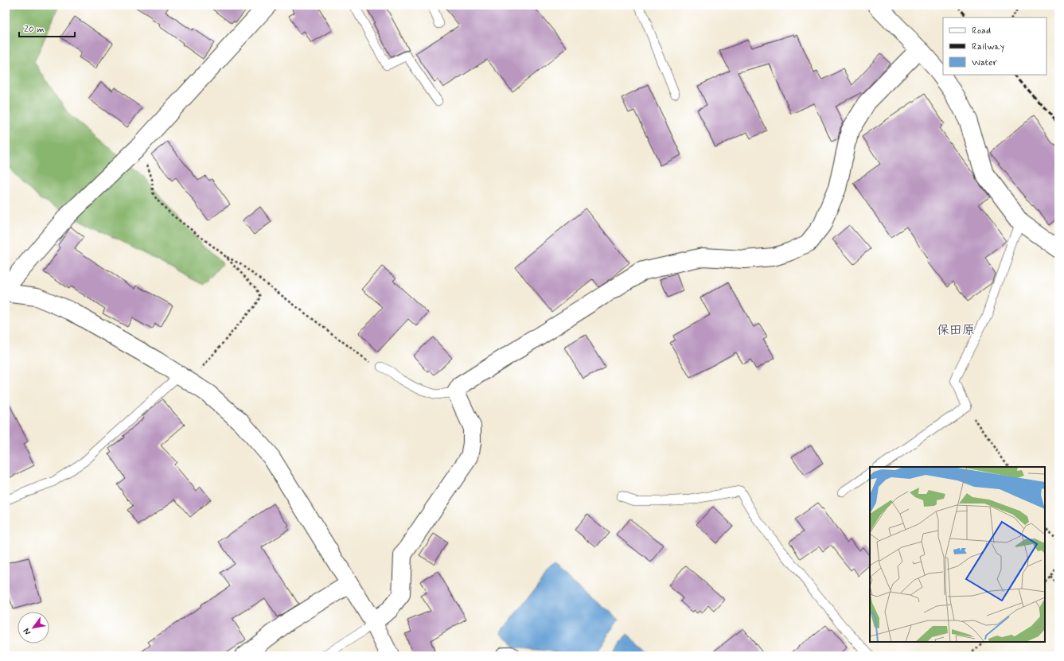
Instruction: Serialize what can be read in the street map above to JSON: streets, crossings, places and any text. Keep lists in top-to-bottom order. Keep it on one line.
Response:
{"districts":["保田原"],"legend":["Road","Railway","Water"],"scale_bar":"20 m","north":"bottom left"}
